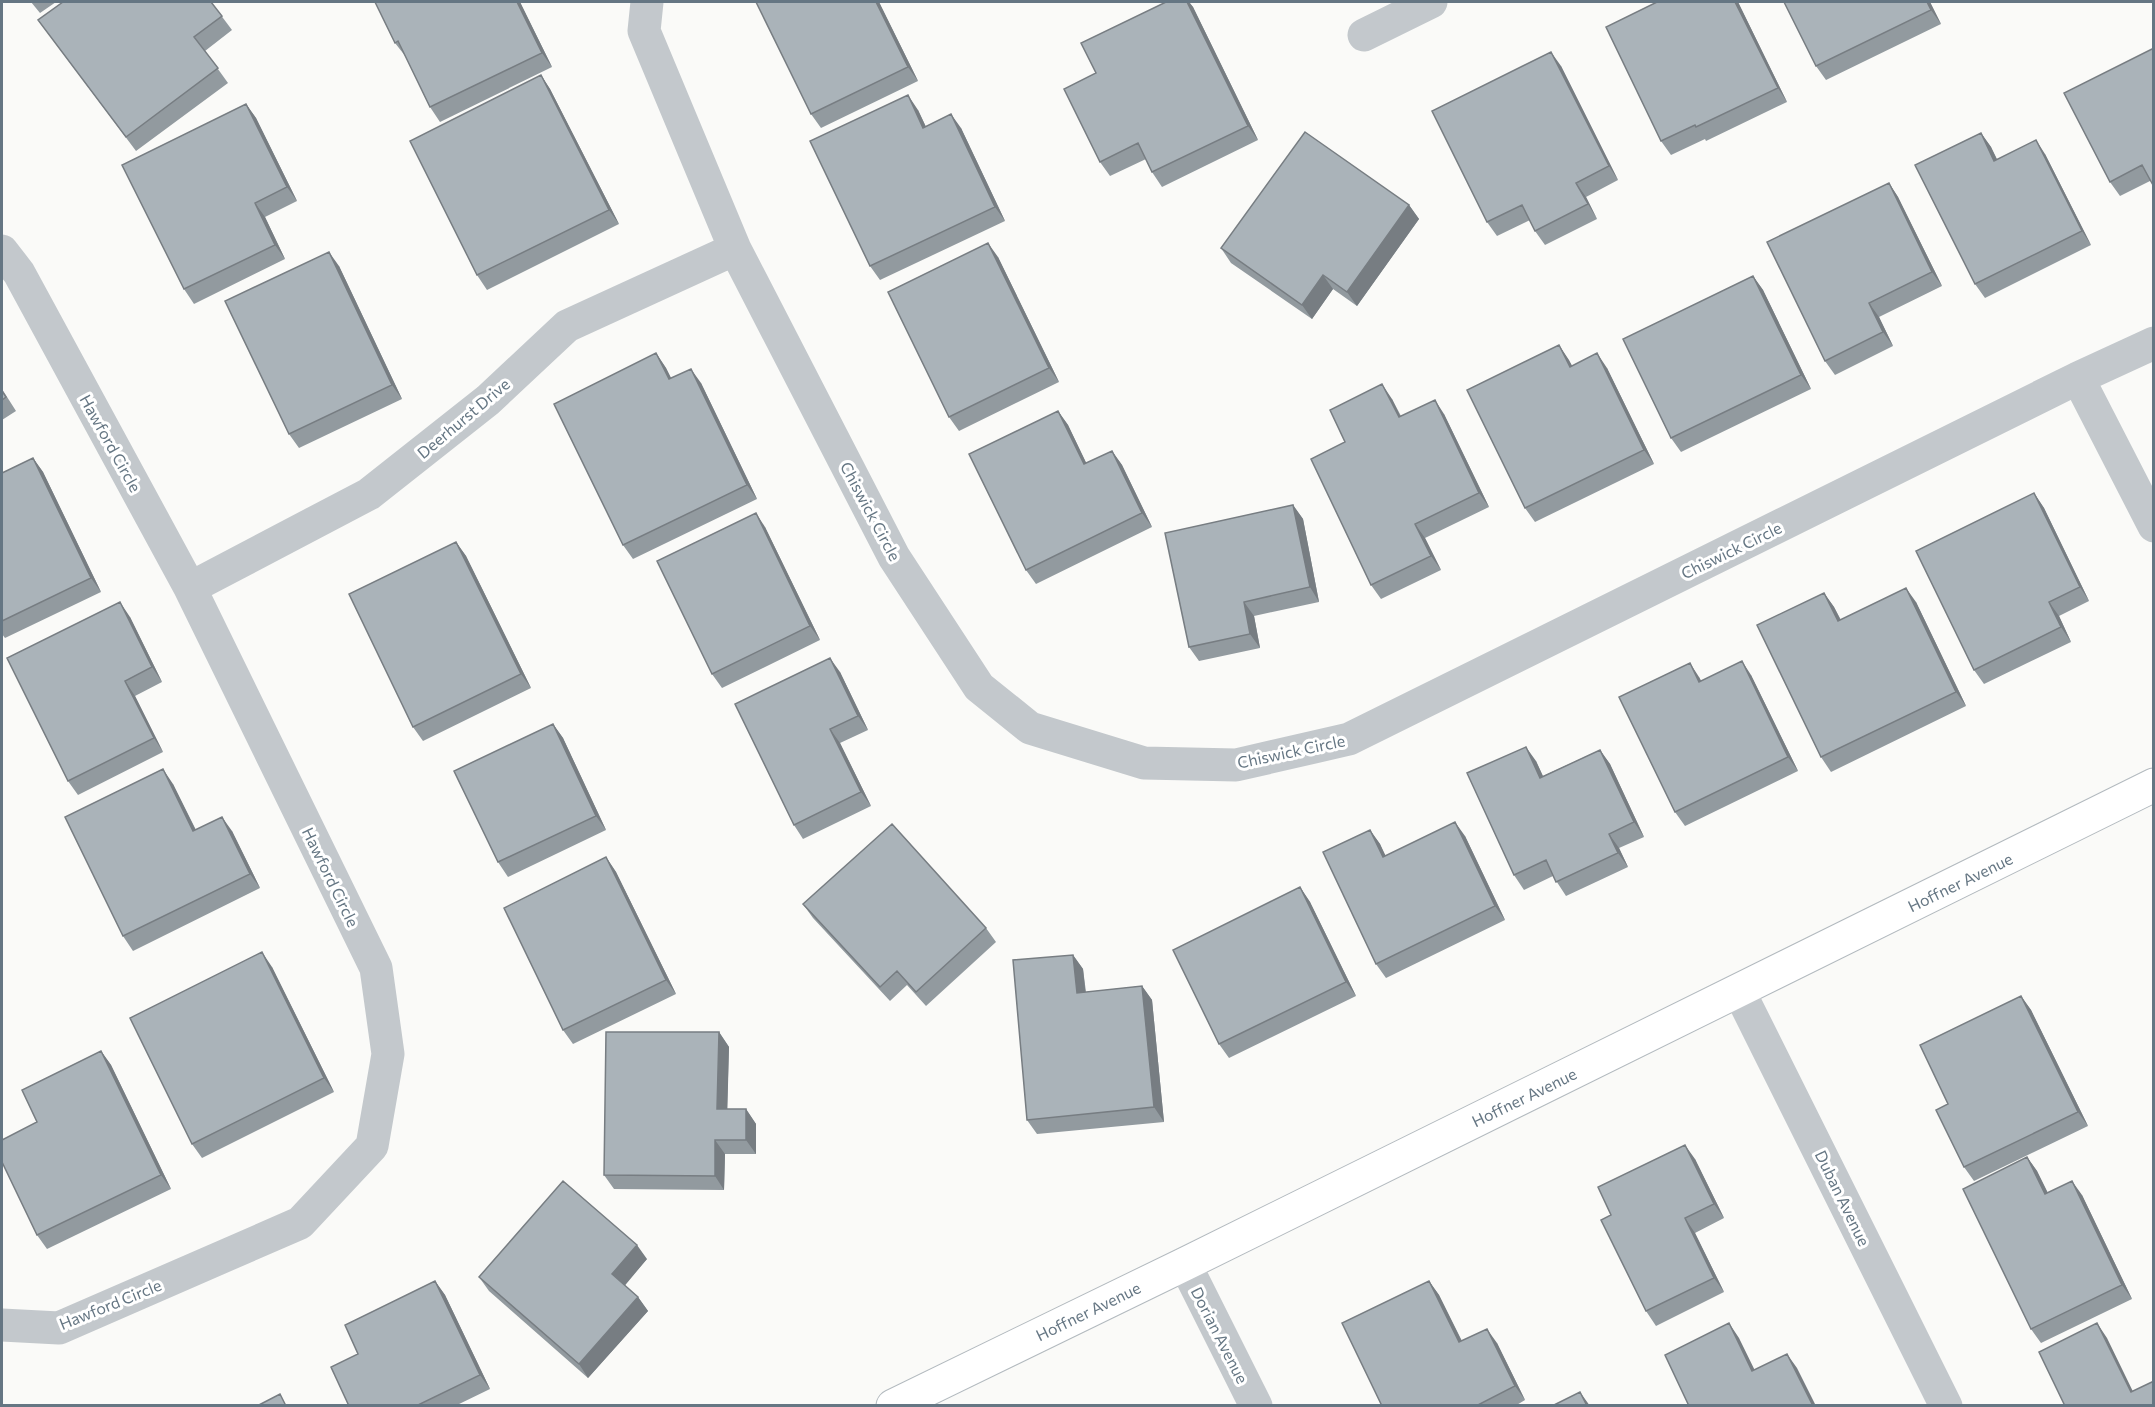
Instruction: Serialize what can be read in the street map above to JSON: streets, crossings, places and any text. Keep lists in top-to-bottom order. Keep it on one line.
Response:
{"streets":{"main road":["Hoffner Avenue"],"street":["Deerhurst Drive","Hawford Circle","Chiswick Circle","Duban Avenue","Dorian Avenue"]},"crossings":[["Deerhurst Drive","Hawford Circle"],["Deerhurst Drive","Chiswick Circle"],["Hoffner Avenue","Duban Avenue"],["Hoffner Avenue","Dorian Avenue"]]}
